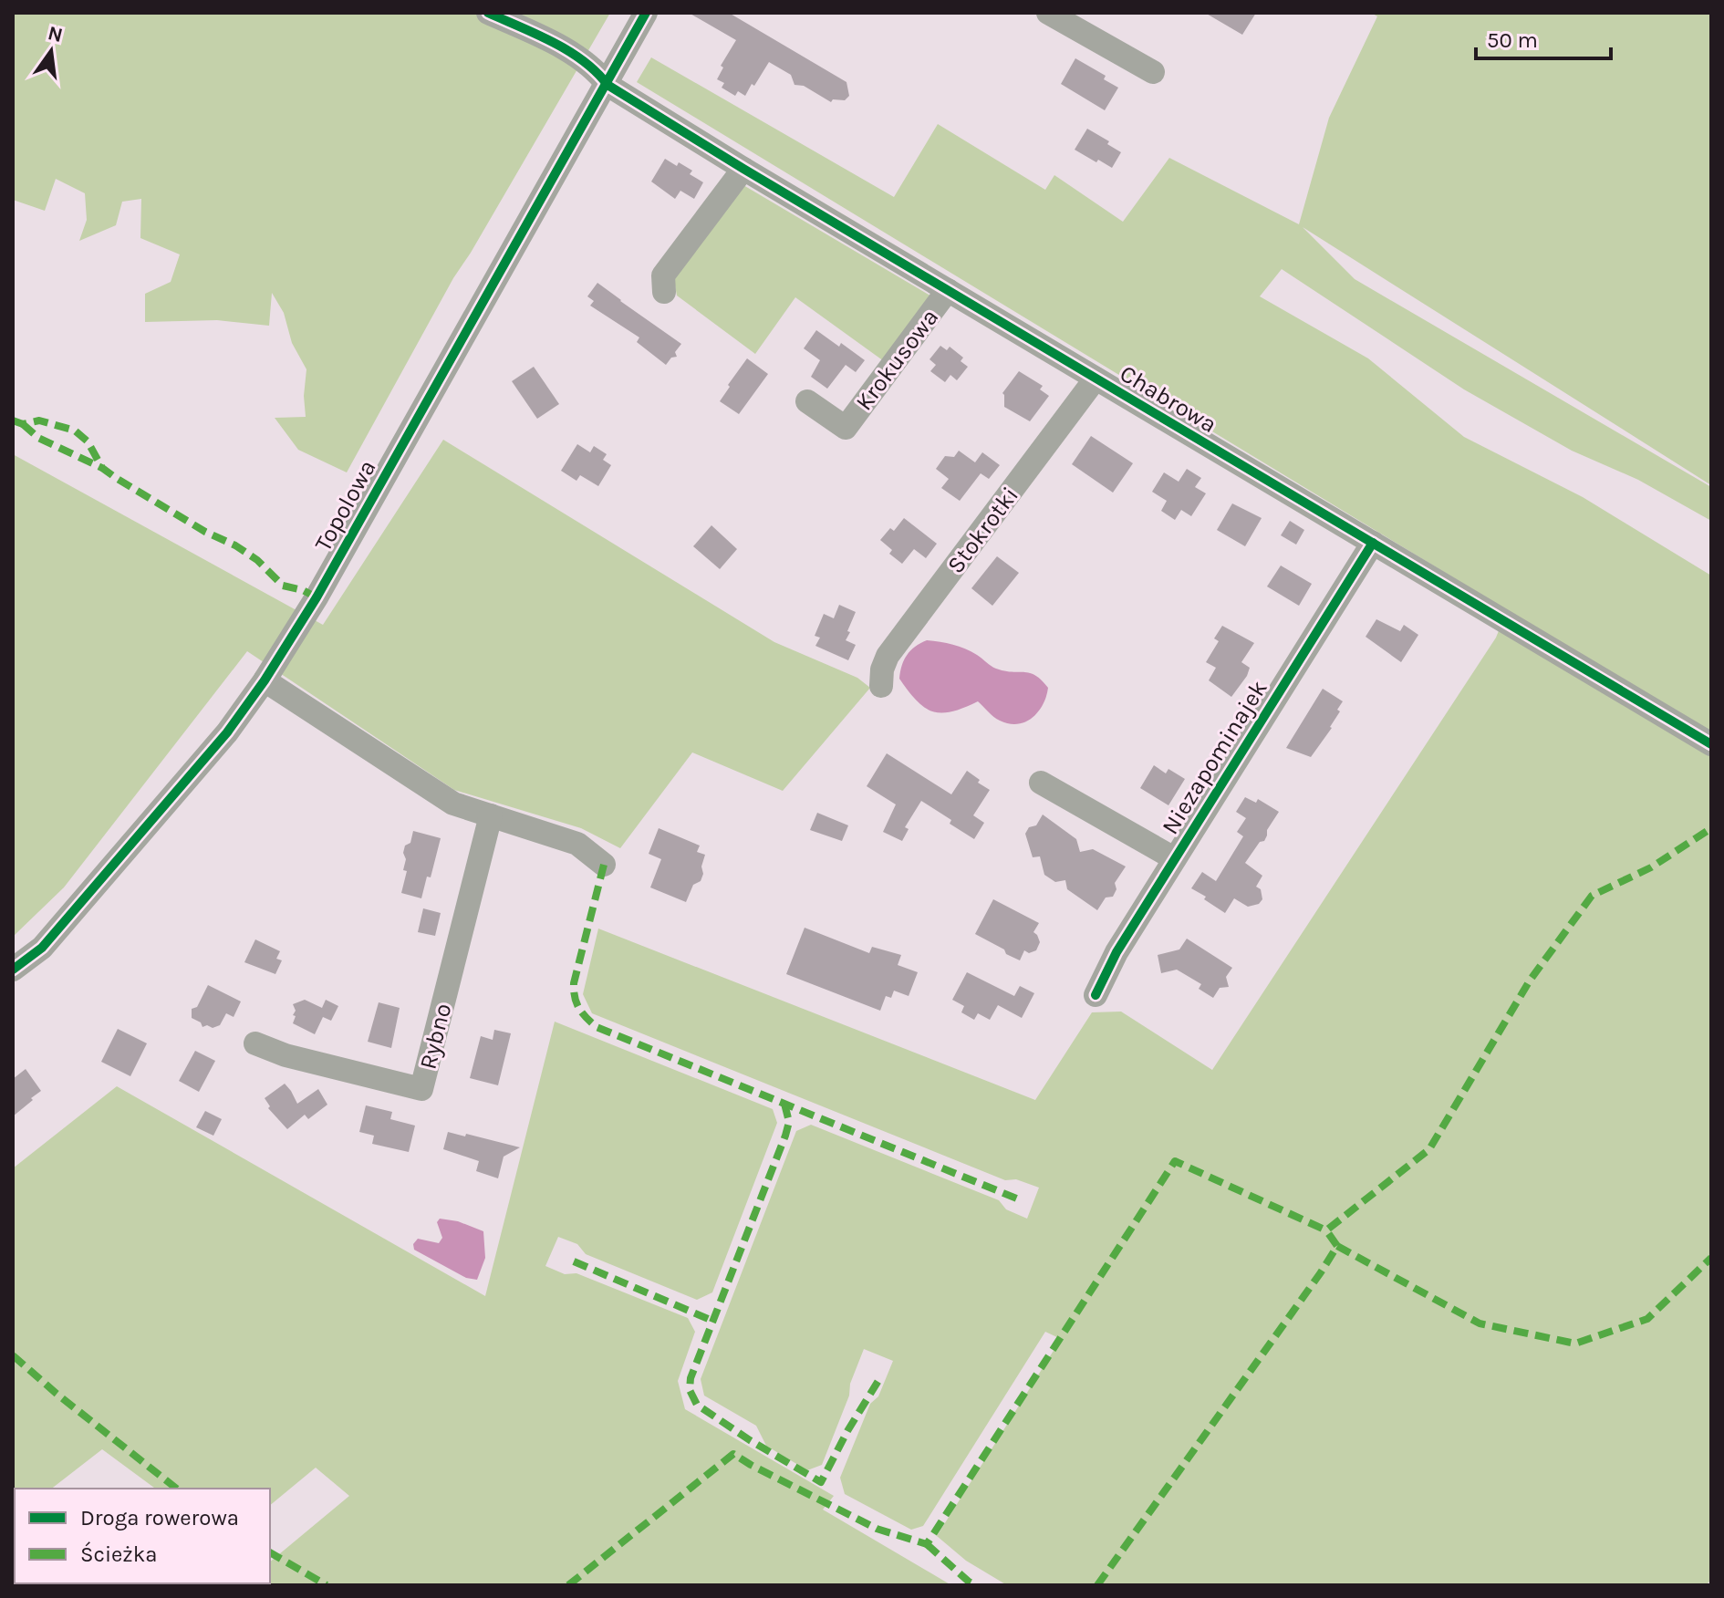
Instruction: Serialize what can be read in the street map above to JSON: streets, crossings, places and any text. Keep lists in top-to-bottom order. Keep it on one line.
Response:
{"streets":{"street":["Krokusowa","Chabrowa","Topolowa","Stokrotki","Niezapominajek","Rybno"]},"crossings":[["Krokusowa","Chabrowa"],["Chabrowa","Topolowa"],["Chabrowa","Stokrotki"],["Chabrowa","Niezapominajek"]],"legend":["Droga rowerowa","Ścieżka"],"scale_bar":"50 m","north":"top"}
